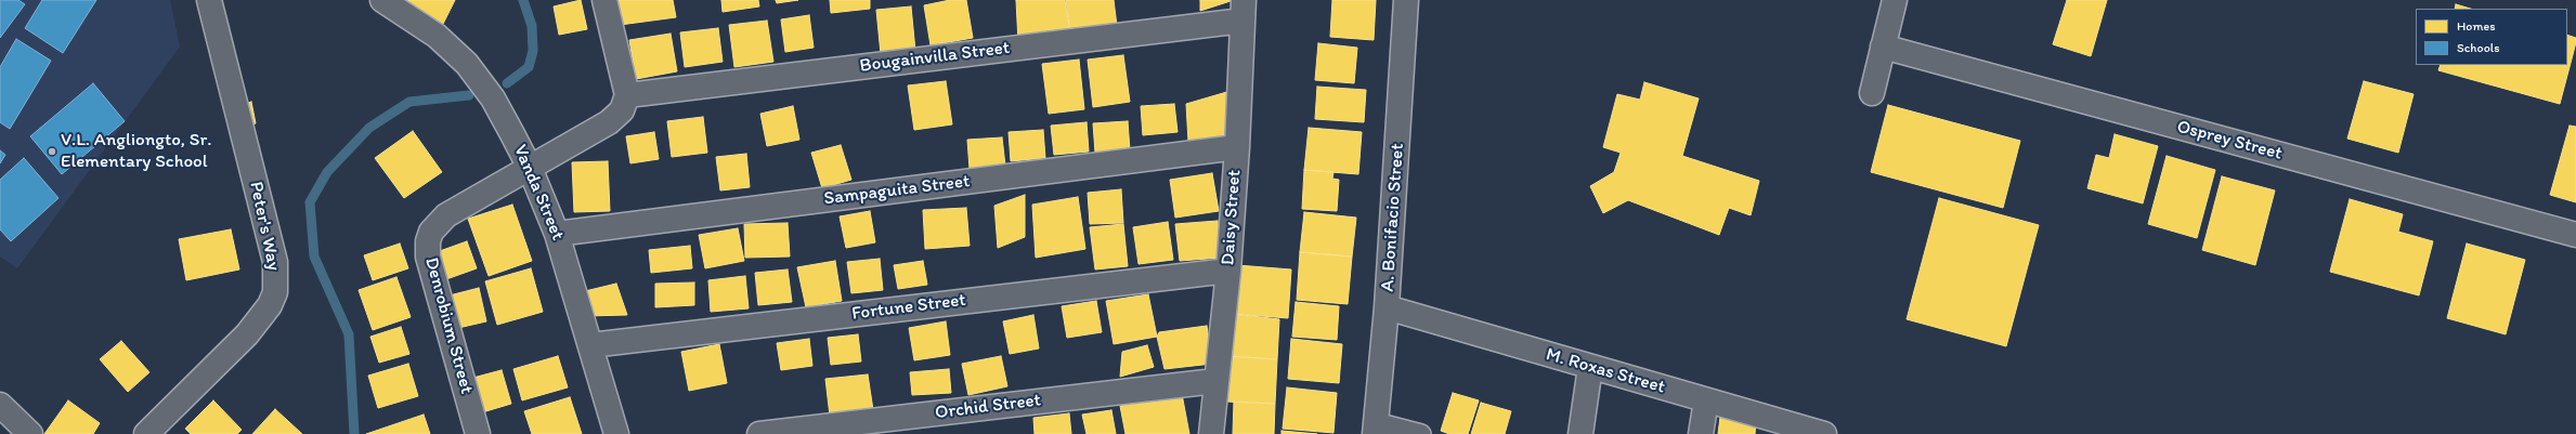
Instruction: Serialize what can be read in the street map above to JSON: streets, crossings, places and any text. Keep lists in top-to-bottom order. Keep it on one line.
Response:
{"streets":{"street":["Bougainvilla Street","Osprey Street","Sampaguita Street","Vanda Street","Daisy Street","A. Bonifacio Street","Peter's Way","Fortune Street","Denrobium Street","M. Roxas Street","Orchid Street"]},"crossings":[["Bougainvilla Street","Daisy Street"],["Bougainvilla Street","Denrobium Street"],["Sampaguita Street","Vanda Street"],["Sampaguita Street","Daisy Street"],["Vanda Street","Fortune Street"],["Vanda Street","Denrobium Street"],["Daisy Street","Fortune Street"],["Daisy Street","Orchid Street"],["A. Bonifacio Street","M. Roxas Street"]],"places":["V.L. Angliongto, Sr. Elementary School"],"legend":["Homes","Schools"]}
